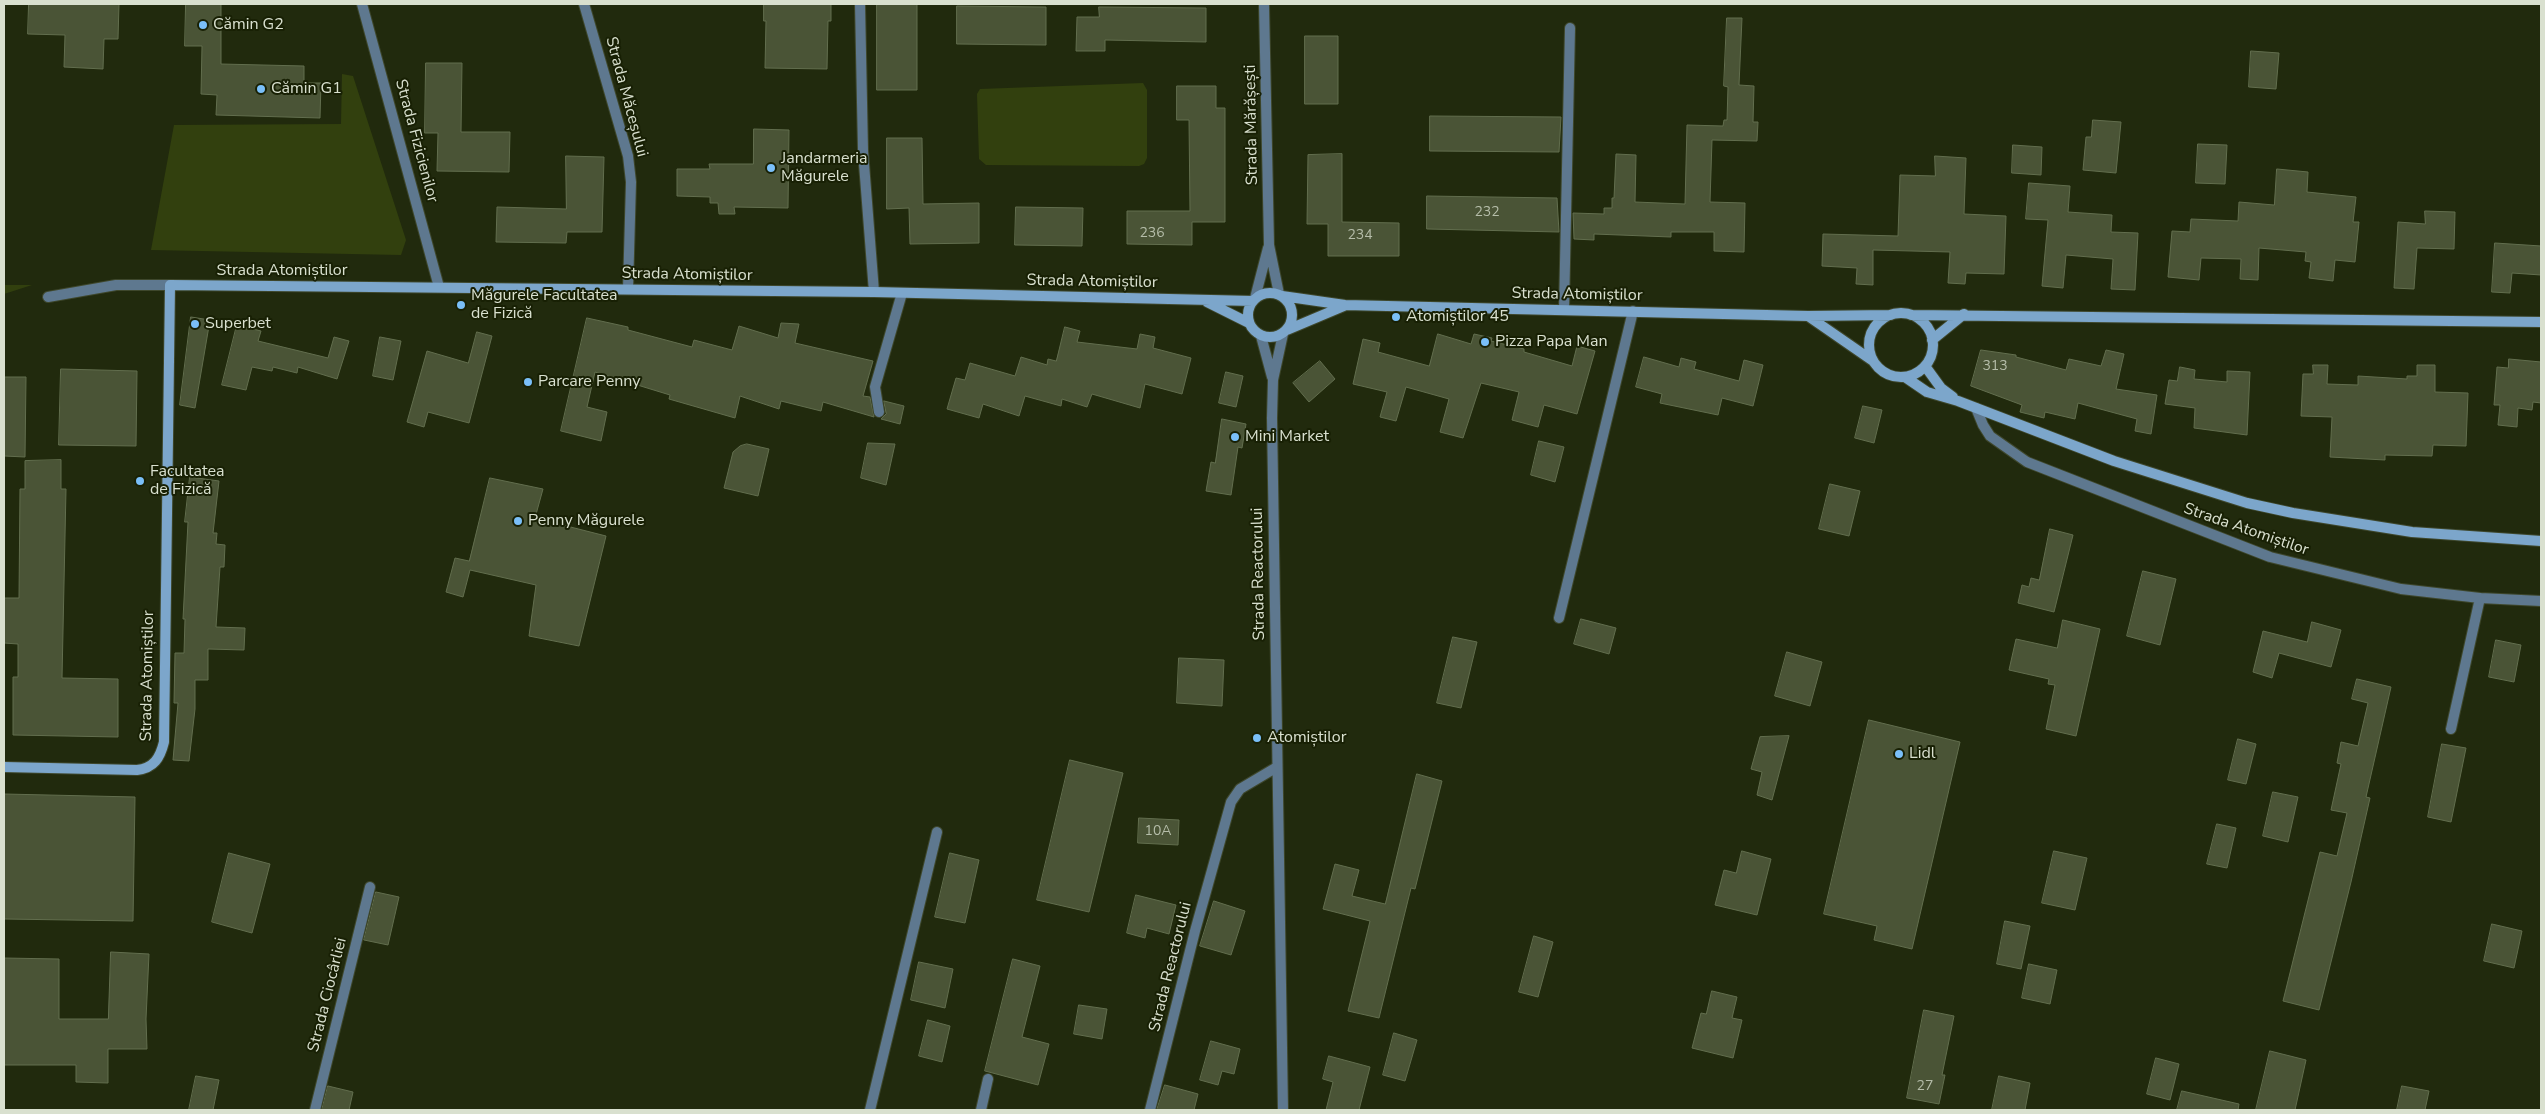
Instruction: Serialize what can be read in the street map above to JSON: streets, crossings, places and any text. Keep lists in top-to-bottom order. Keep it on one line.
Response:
{"streets":{"main road":["Strada Atomiștilor"],"street":["Strada Măceșului","Strada Mărășești","Strada Fizicienilor","Strada Reactorului","Strada Ciocârliei"]},"crossings":[["Strada Măceșului","Strada Atomiștilor"],["Strada Mărășești","Strada Atomiștilor"],["Strada Mărășești","Strada Reactorului"],["Strada Fizicienilor","Strada Atomiștilor"],["Strada Atomiștilor","Strada Reactorului"]],"places":["Cămin G2","Cămin G1","Jandarmeria Măgurele","Măgurele Facultatea de Fizică","Atomiștilor 45","Superbet","Pizza Papa Man","Parcare Penny","Mini Market","Facultatea de Fizică","Penny Măgurele","Atomiștilor","Lidl"],"house_numbers":["232","236","234","313","10A","27"]}
